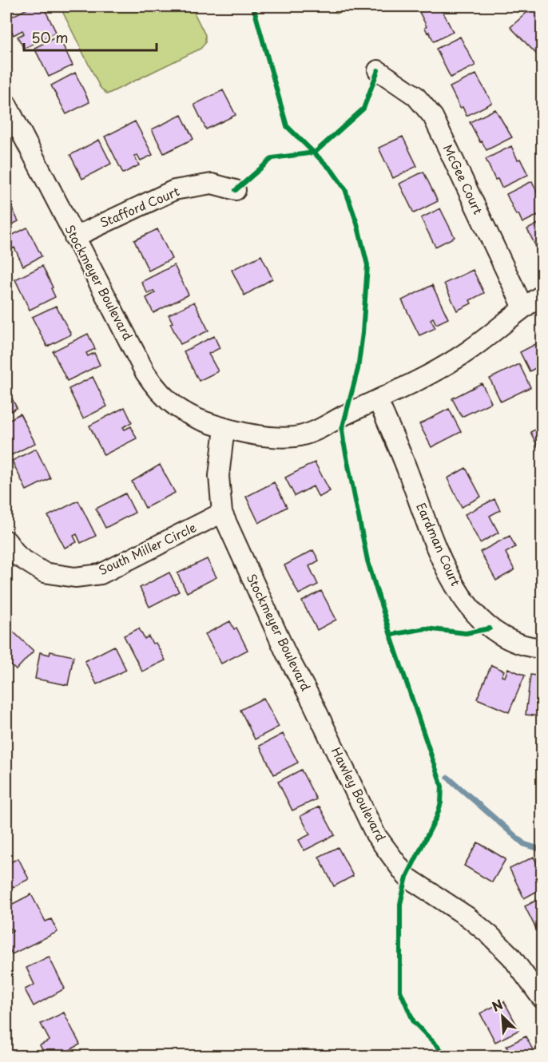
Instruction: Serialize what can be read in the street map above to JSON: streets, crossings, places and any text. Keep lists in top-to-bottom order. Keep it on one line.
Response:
{"streets":{"street":["McGee Court","Stafford Court","Stockmeyer Boulevard","Eardman Court","South Miller Circle","Hawley Boulevard"]},"crossings":[["McGee Court","Stockmeyer Boulevard"],["Stafford Court","Stockmeyer Boulevard"],["Stockmeyer Boulevard","Eardman Court"],["Stockmeyer Boulevard","South Miller Circle"],["Stockmeyer Boulevard","Hawley Boulevard"]],"scale_bar":"50 m","north":"top left"}
